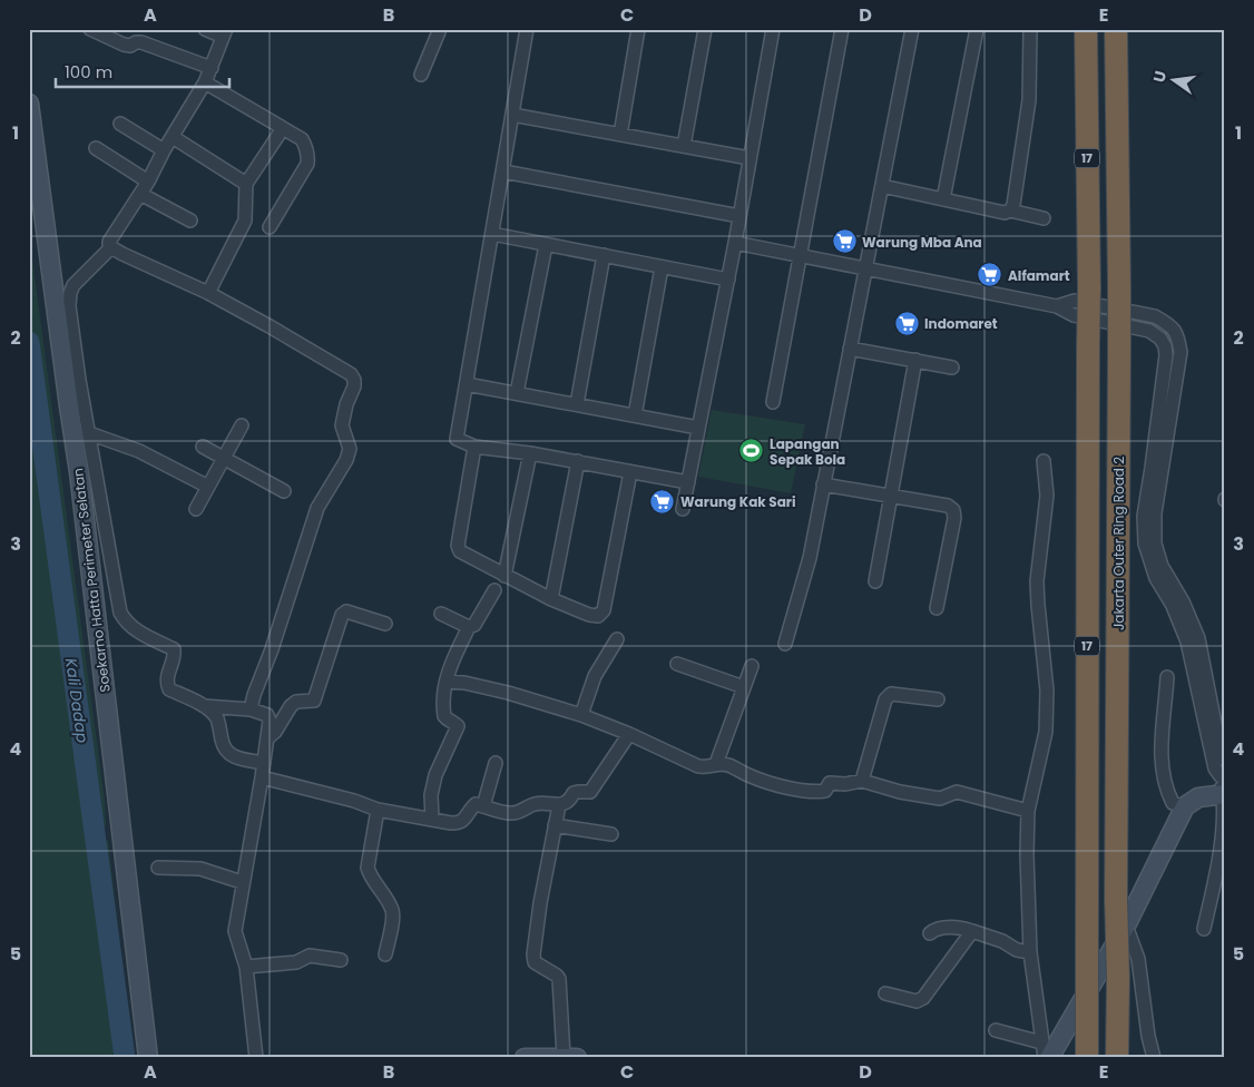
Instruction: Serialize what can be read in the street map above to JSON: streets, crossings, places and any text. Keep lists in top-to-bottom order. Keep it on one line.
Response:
{"streets":{"highway":["17","Jakarta Outer Ring Road 2"],"main road":["Soekarno Hatta Perimeter Selatan"]},"water":["Kali Dadap"],"places":{"supermarket":["Warung Mba Ana","Alfamart","Indomaret","Warung Kak Sari"],"sports":["Lapangan Sepak Bola"]},"scale_bar":"100 m","north":"left","grid":{"columns":["A","B","C","D","E"],"rows":["1","2","3","4","5"]}}
